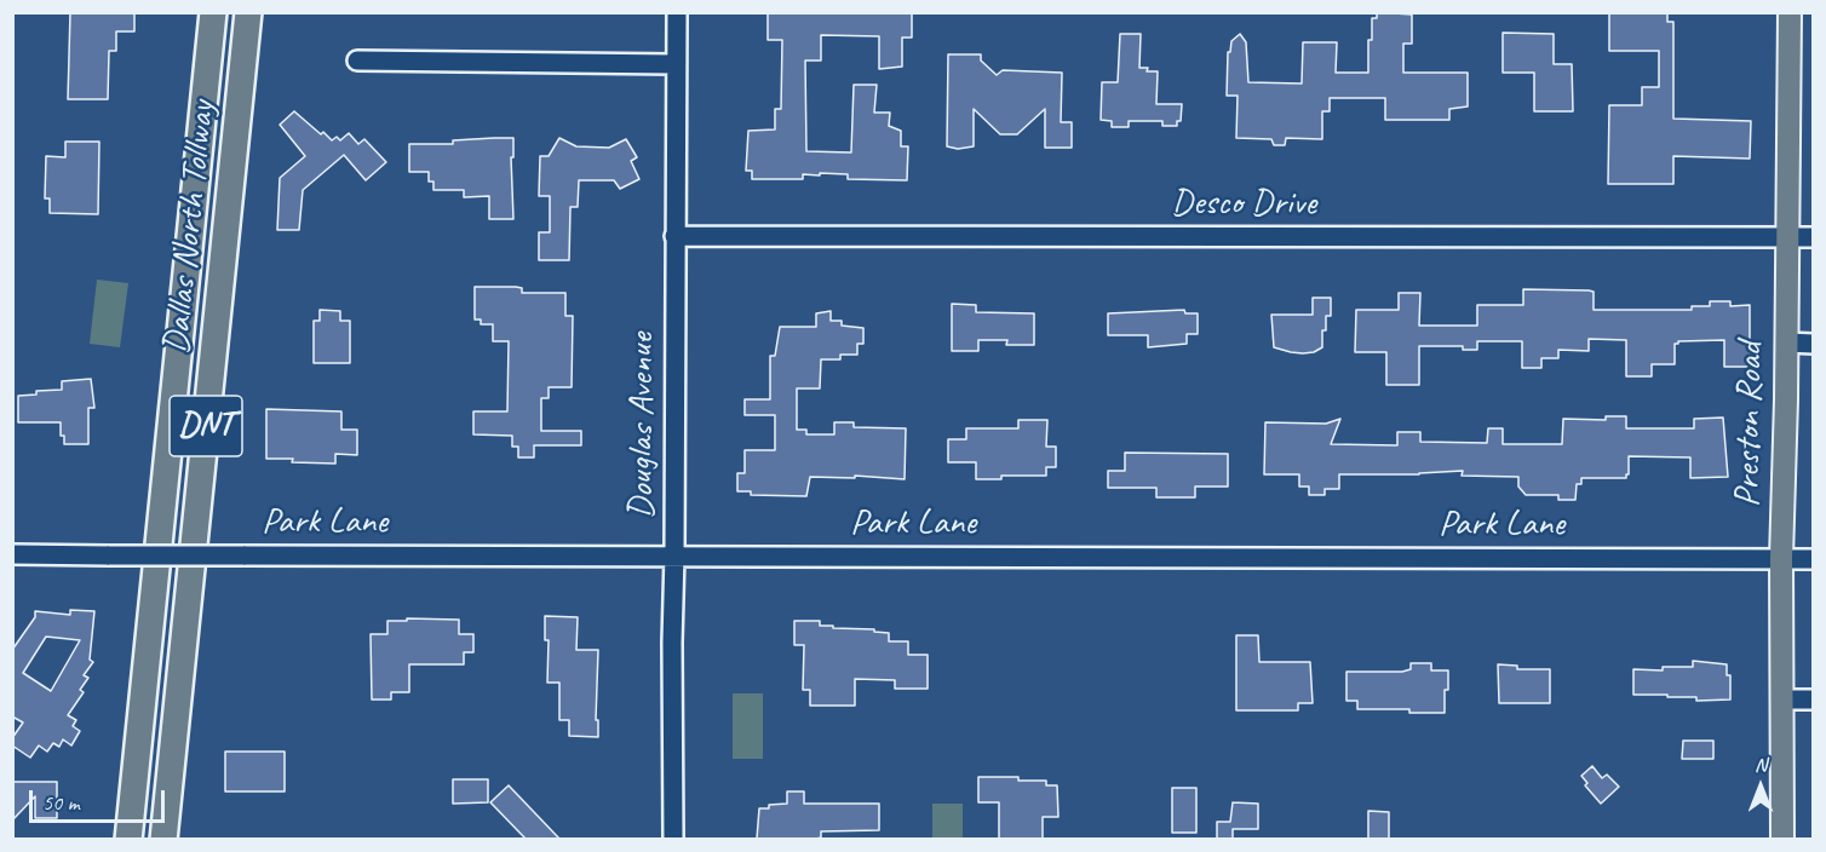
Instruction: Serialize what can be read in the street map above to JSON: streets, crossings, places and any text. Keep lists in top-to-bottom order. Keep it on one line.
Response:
{"streets":{"highway":["Dallas North Tollway","DNT"],"main road":["Preston Road"],"street":["Desco Drive","Douglas Avenue","Park Lane"]},"crossings":[["Desco Drive","Preston Road"],["Desco Drive","Douglas Avenue"],["Preston Road","Park Lane"],["Douglas Avenue","Park Lane"]],"scale_bar":"50 m","north":"top"}
